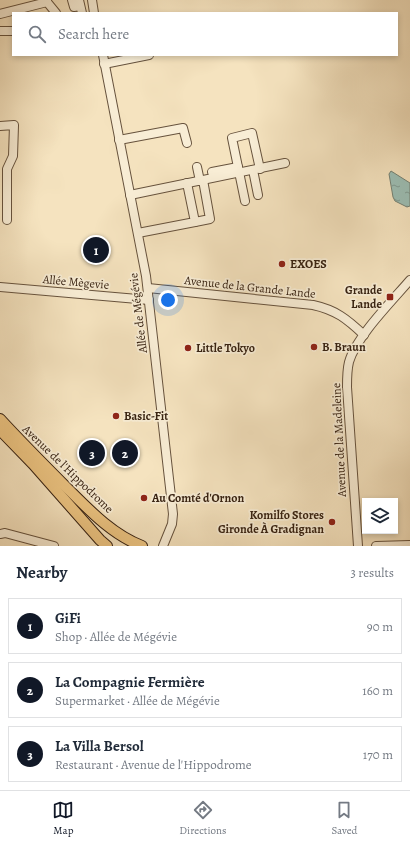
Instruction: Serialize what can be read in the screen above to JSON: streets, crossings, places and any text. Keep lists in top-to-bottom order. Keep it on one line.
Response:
{"streets":{"main road":["Avenue de l'Hippodrome"],"street":["Allée Mègevie","Avenue de la Grande Lande","Allée de Mégévie","Avenue de la Madeleine"]},"crossings":[["Allée Mègevie","Allée de Mégévie"],["Avenue de la Grande Lande","Allée de Mégévie"],["Avenue de la Grande Lande","Avenue de la Madeleine"]],"places":{"other":["EXOES","B. Braun","Little Tokyo","Basic-Fit","Au Comté d'Ornon","Komilfo Stores Gironde À Gradignan"],"transit":["Grande Lande"]},"page":{"search":"Search here","pins":["1","2","3"],"heading":["Nearby","3 results"],"list":[{"mark":"1","name":"GiFi","note":"Shop · Allée de Mégévie","value":"90 m"},{"mark":"2","name":"La Compagnie Fermière","note":"Supermarket · Allée de Mégévie","value":"160 m"},{"mark":"3","name":"La Villa Bersol","note":"Restaurant · Avenue de l'Hippodrome","value":"170 m"}],"nav":["Map","Directions","Saved"]}}
